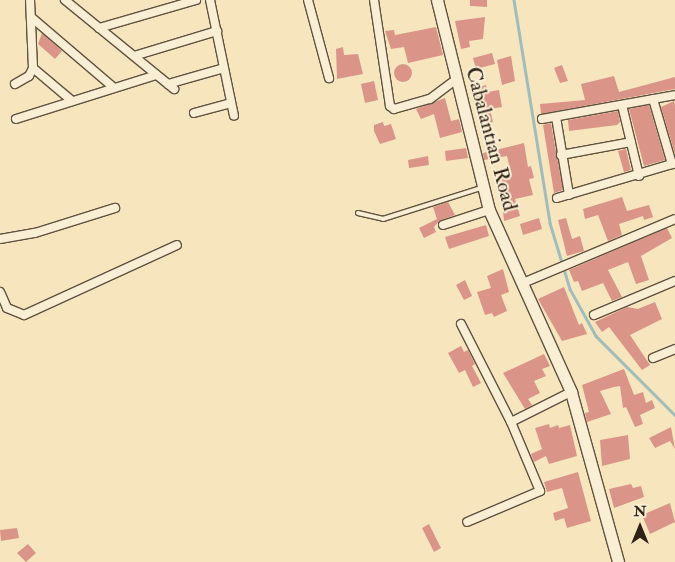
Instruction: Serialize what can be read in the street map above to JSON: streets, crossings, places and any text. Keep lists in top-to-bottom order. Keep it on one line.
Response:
{"streets":{"street":["Cabalantian Road"]},"north":"top"}
